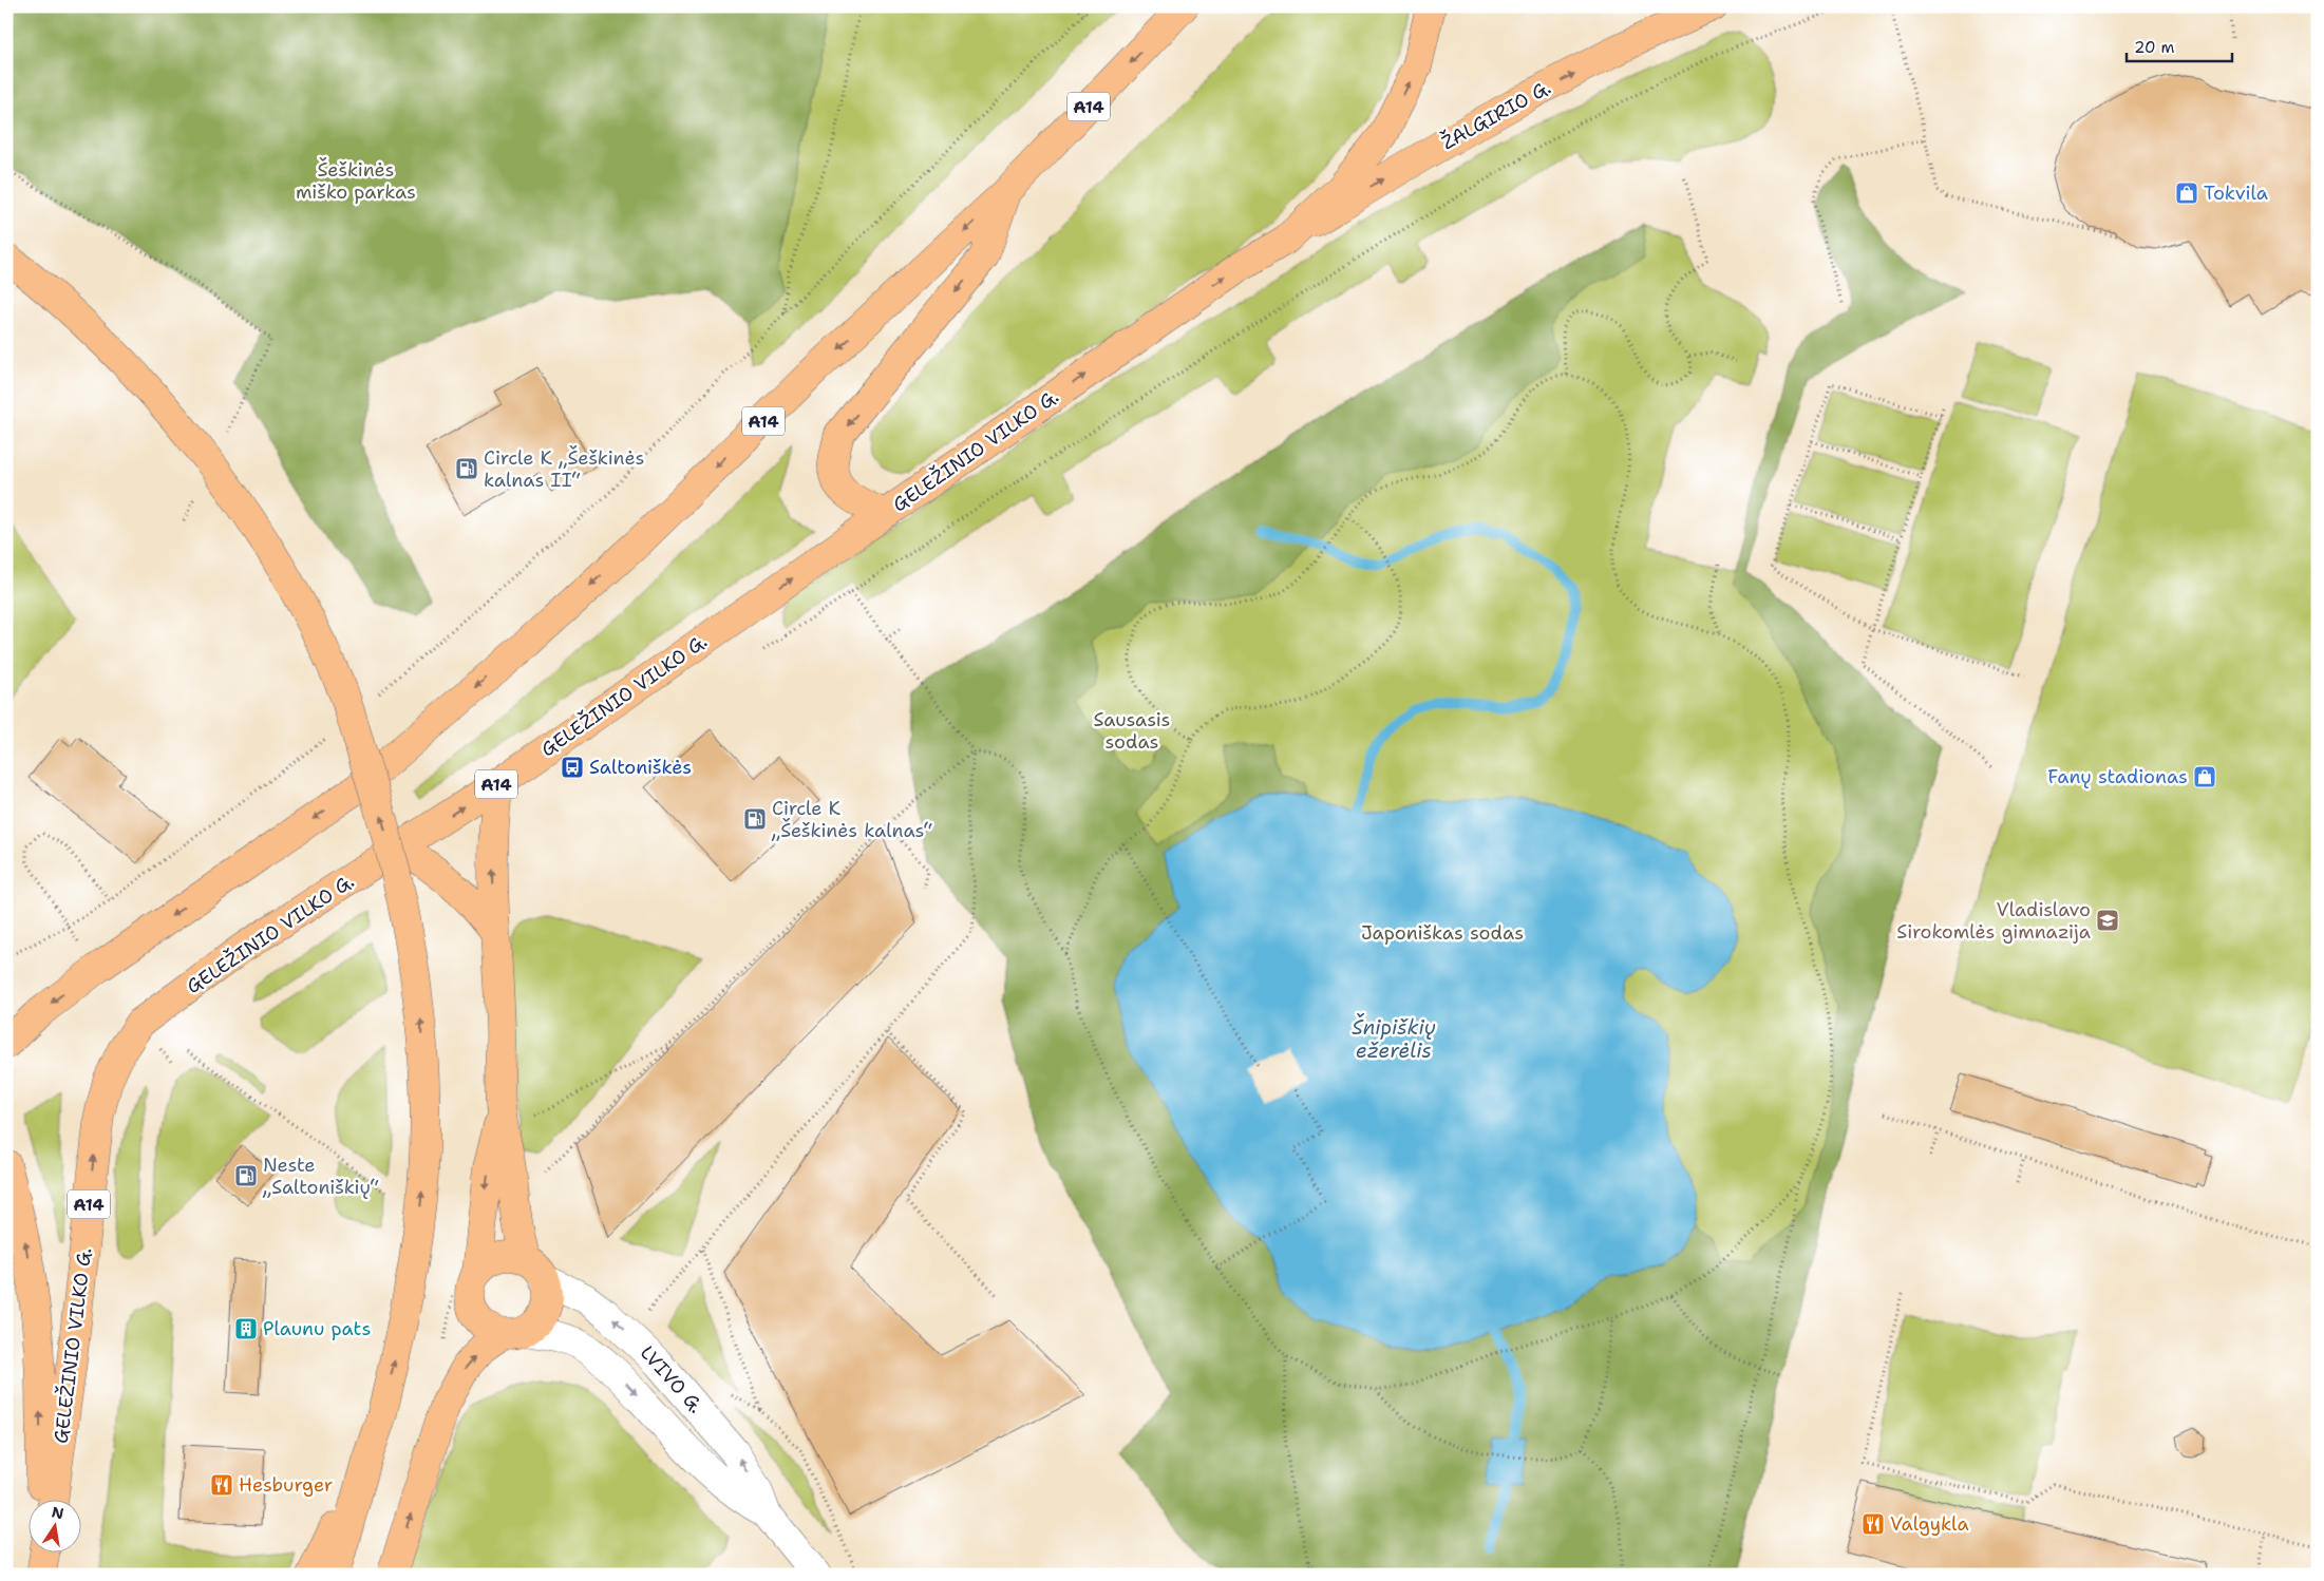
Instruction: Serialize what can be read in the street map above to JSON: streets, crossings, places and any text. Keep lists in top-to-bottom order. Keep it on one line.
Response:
{"streets":{"main road":["A14","ŽALGIRIO G.","GELEŽINIO VILKO G."],"street":["LVIVO G."]},"crossings":[["ŽALGIRIO G.","GELEŽINIO VILKO G."]],"one_way":["ŽALGIRIO G."],"water":["Šnipiškių ežerėlis"],"parks":["Šeškinės miško parkas","Sausasis sodas","Japoniškas sodas"],"places":{"shop":["Tokvila","Fanų stadionas"],"fuel station":["Circle K „Šeškinės kalnas II“","Circle K „Šeškinės kalnas“","Neste „Saltoniškių“"],"bus stop":["Saltoniškės"],"school or university":["Vladislavo Sirokomlės gimnazija"],"building":["Plaunu pats"],"restaurant":["Hesburger","Valgykla"]},"scale_bar":"20 m","north":"top"}
